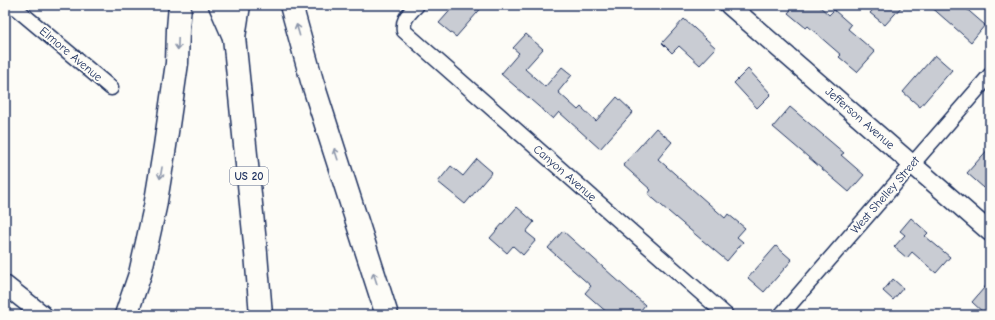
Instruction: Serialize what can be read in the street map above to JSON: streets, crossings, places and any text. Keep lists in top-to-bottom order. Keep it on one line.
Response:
{"streets":{"highway":["US 20"],"street":["Elmore Avenue","Jefferson Avenue","Canyon Avenue","West Shelley Street"]},"crossings":[["Jefferson Avenue","West Shelley Street"]]}
